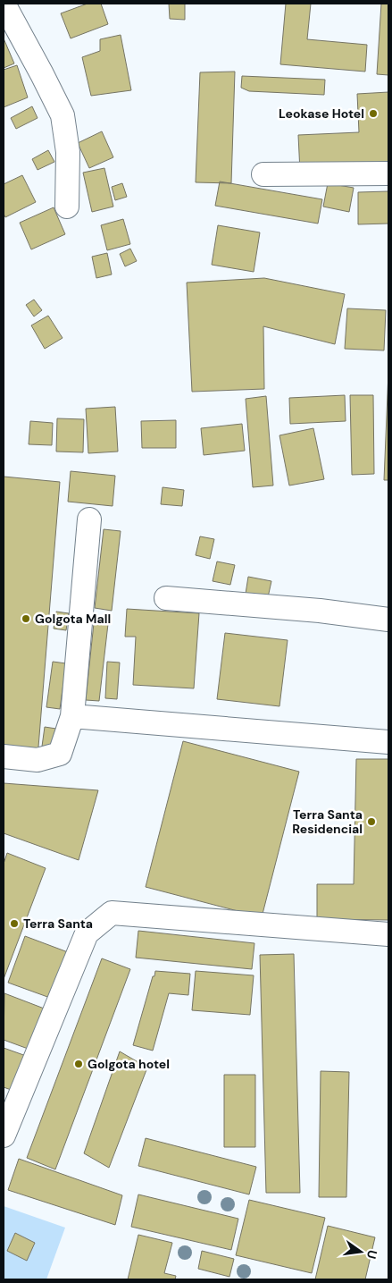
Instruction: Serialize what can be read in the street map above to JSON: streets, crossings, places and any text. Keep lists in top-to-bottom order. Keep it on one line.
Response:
{"places":["Leokase Hotel","Golgota Mall","Terra Santa Residencial","Terra Santa","Golgota hotel"],"north":"right"}
